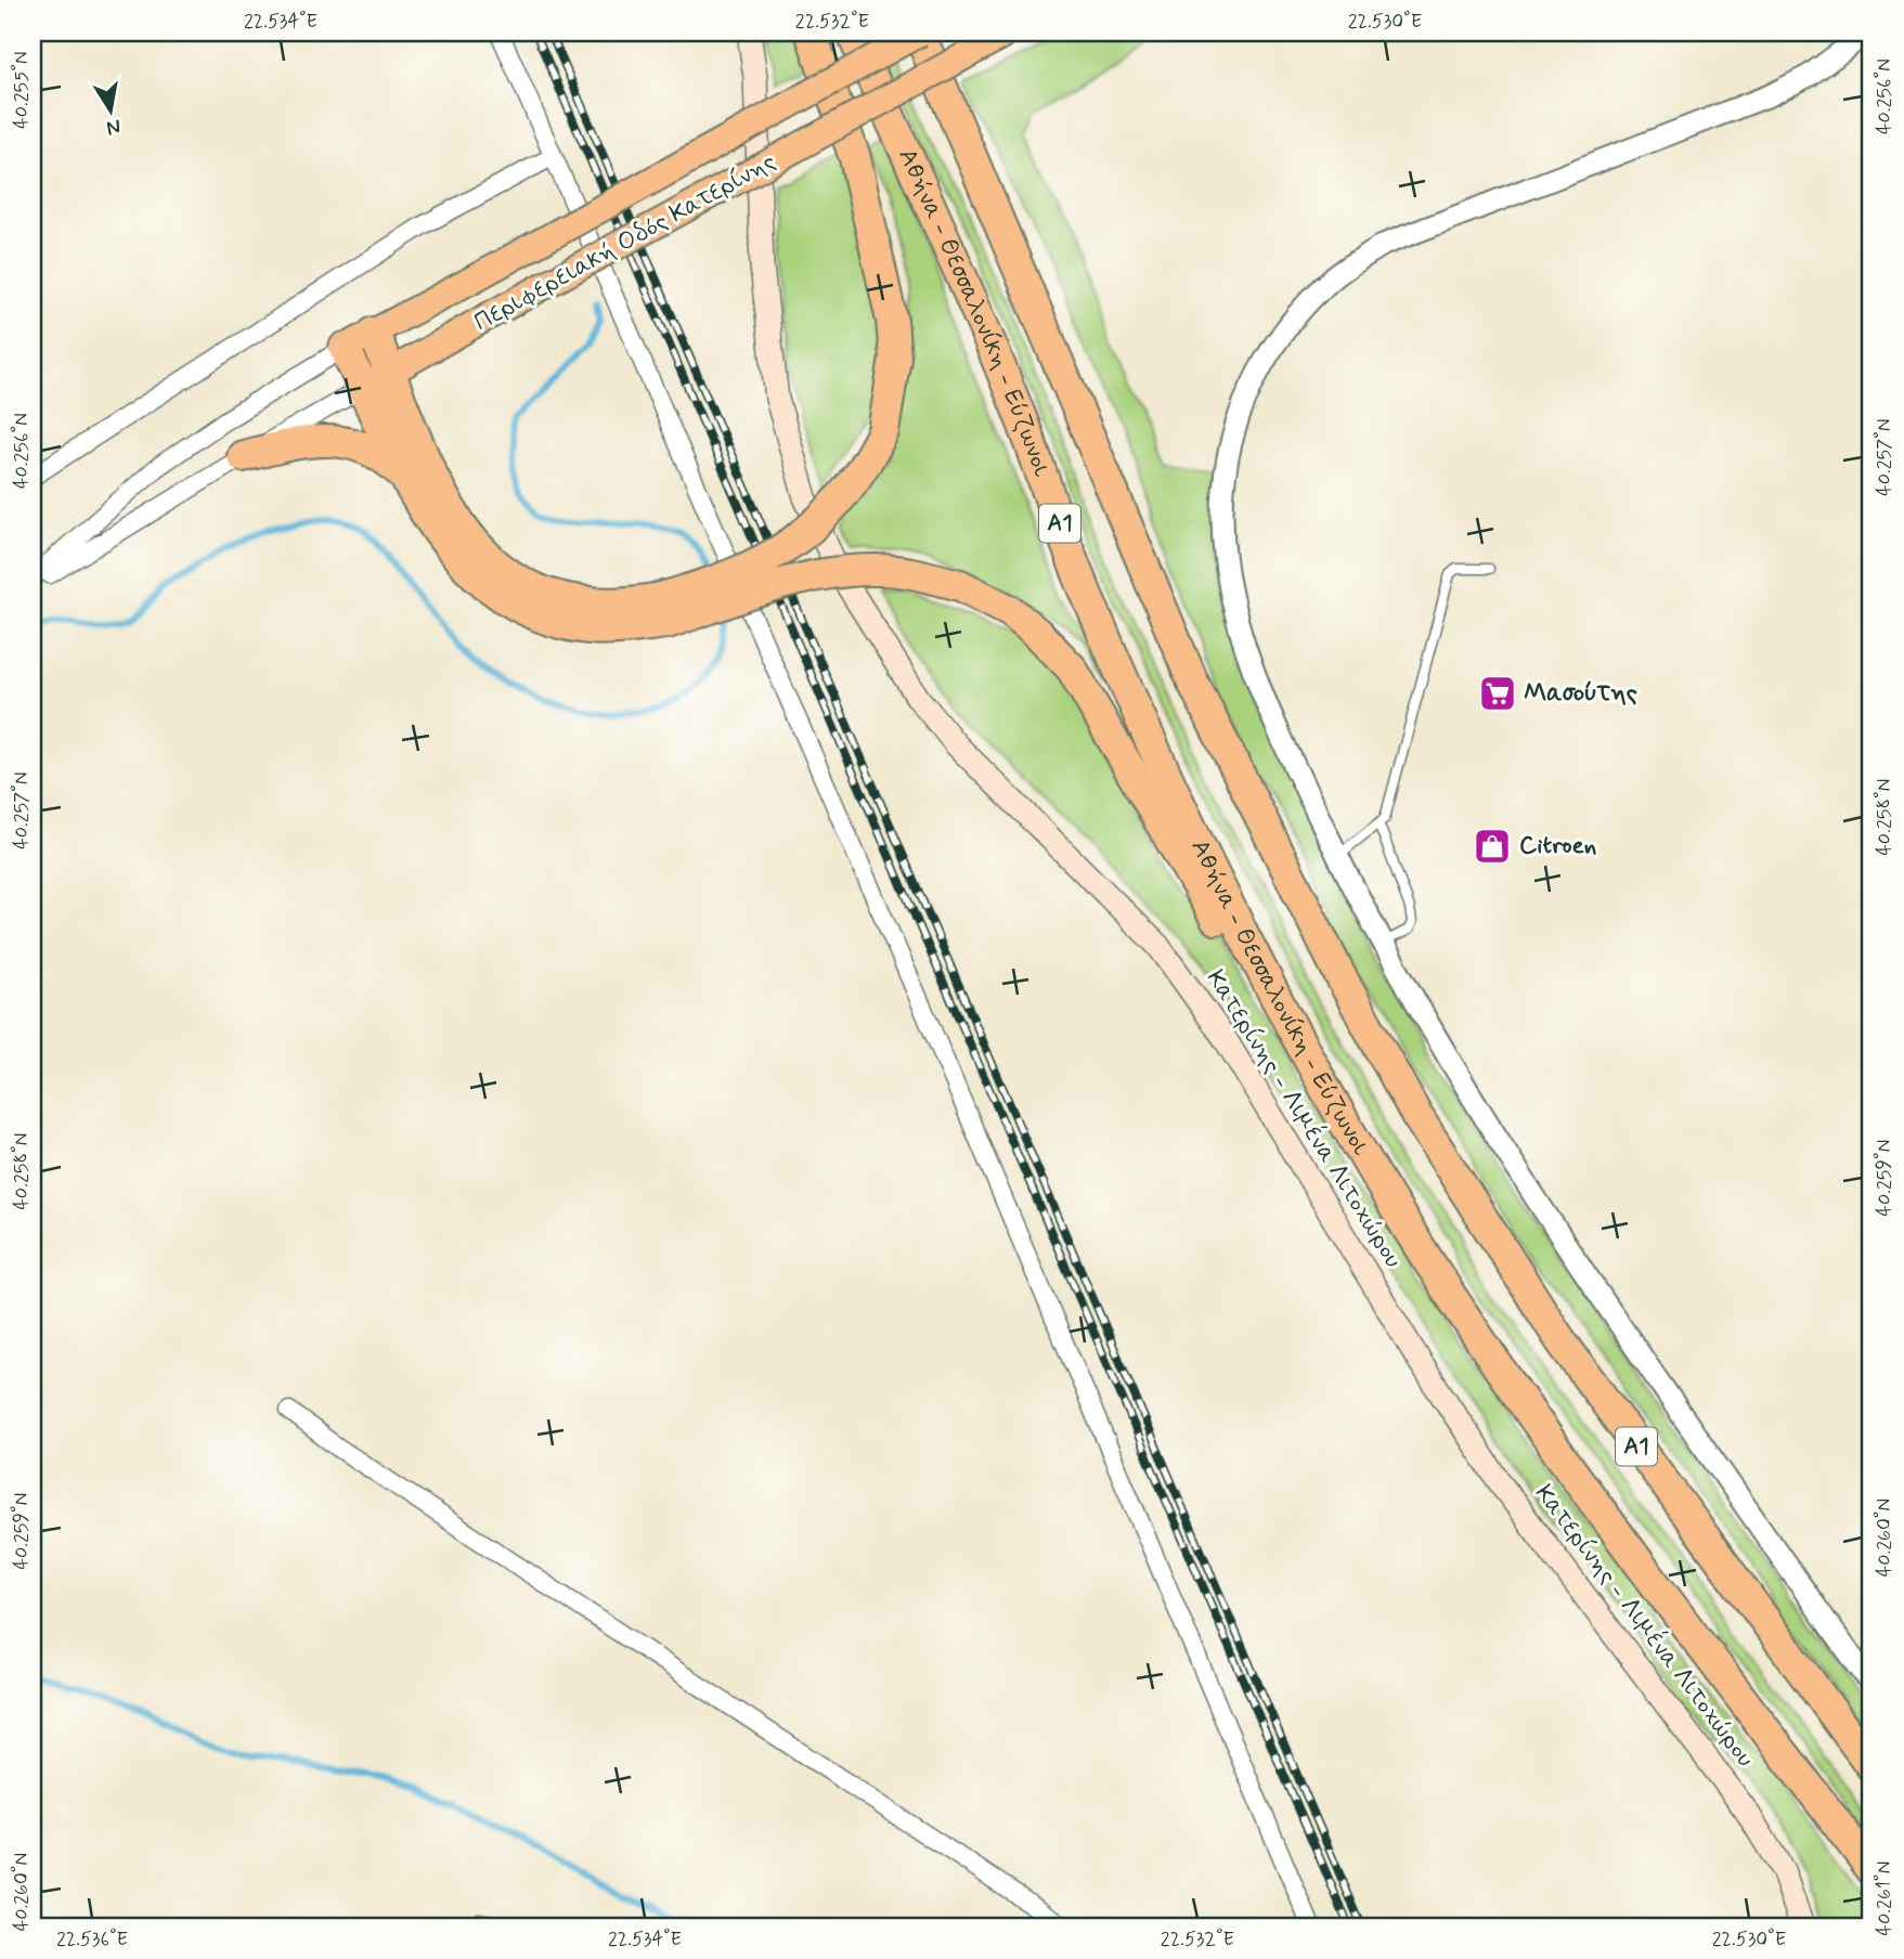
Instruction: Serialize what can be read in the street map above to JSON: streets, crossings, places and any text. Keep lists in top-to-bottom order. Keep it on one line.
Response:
{"streets":{"highway":["Αθήνα - Θεσσαλονίκη - Εύζωνοι","Α1"],"main road":["Περιφερειακή Οδός Κατερίνης","Κατερίνης - Λιμένα Λιτοχώρου"]},"crossings":[["Περιφερειακή Οδός Κατερίνης","Α1"]],"places":{"supermarket":["Μασούτης"],"shop":["Citroen"]},"north":"bottom","coordinates":["22.534°E","22.532°E","22.530°E","40.255°N","40.256°N","40.257°N","40.258°N","40.259°N","40.260°N","40.261°N","22.536°E"]}
